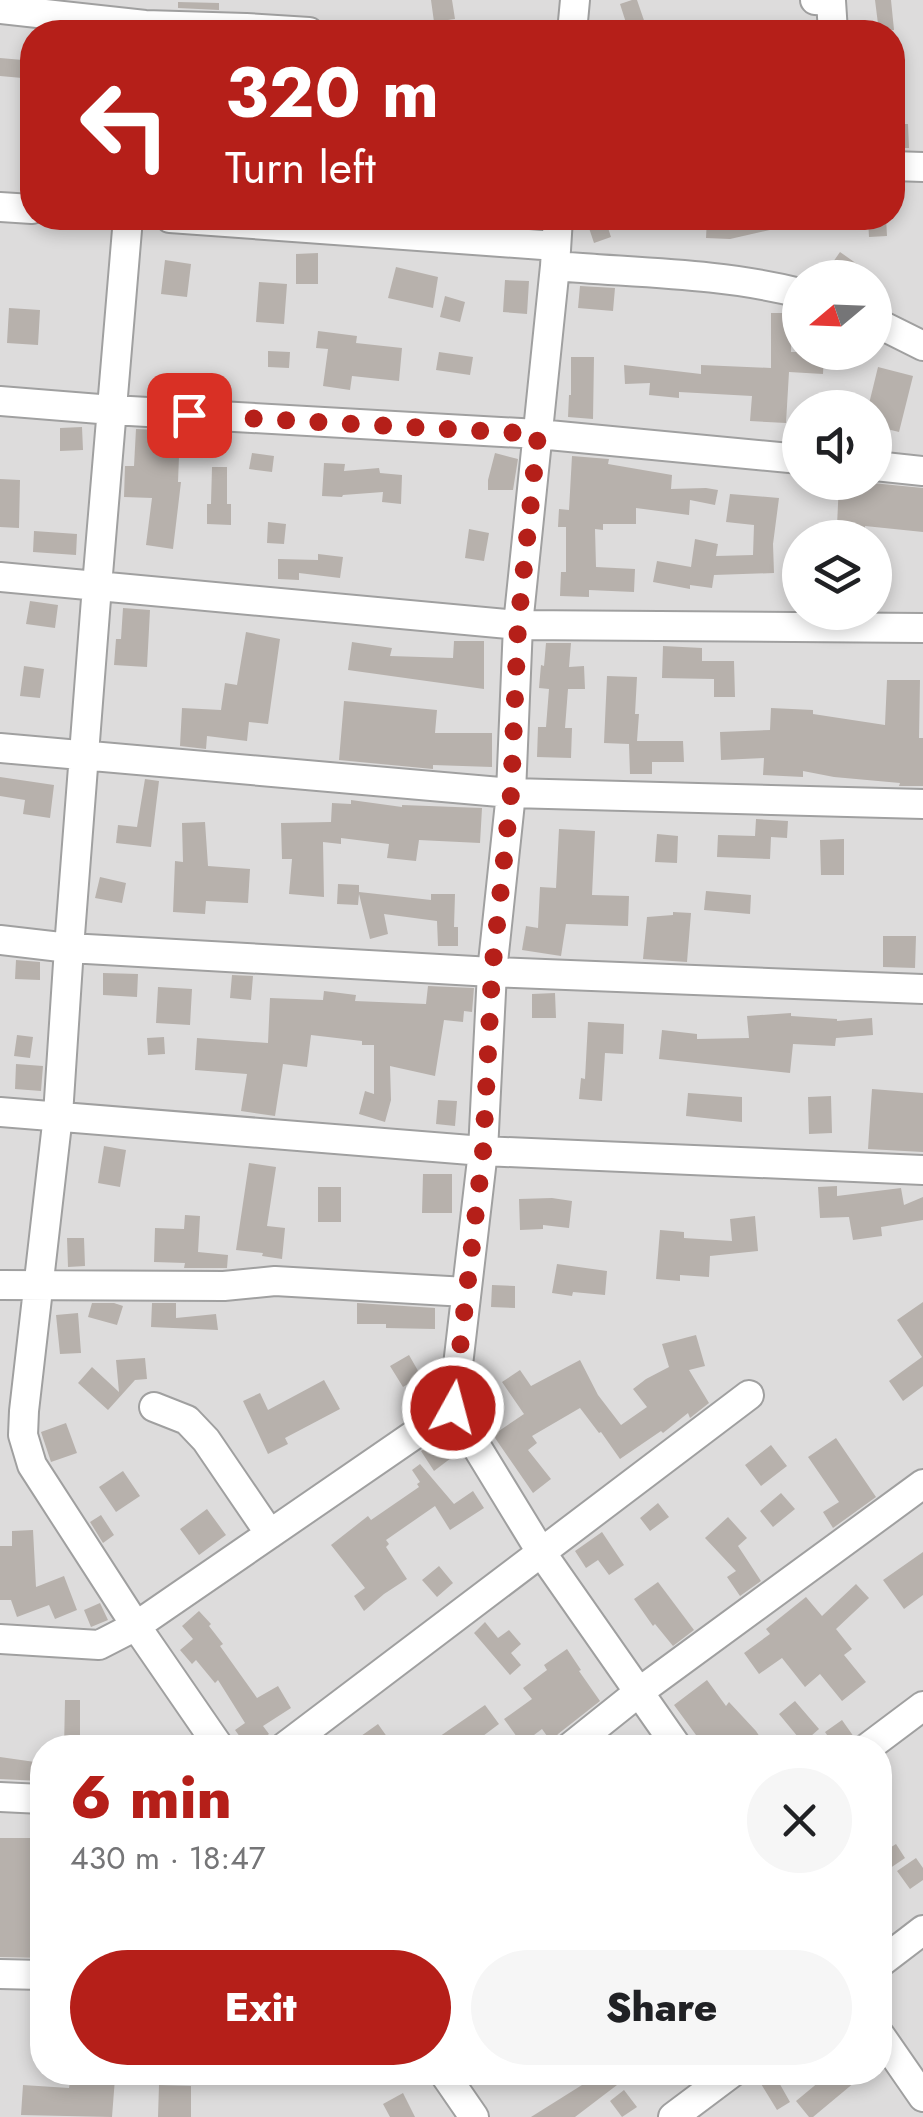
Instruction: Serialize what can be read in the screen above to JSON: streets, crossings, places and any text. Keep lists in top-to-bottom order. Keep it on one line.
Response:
{"north":"left","page":{"turn":["320 m","Turn left"],"heading":["6 min","430 m · 18:47"],"buttons":["Exit","Share"]}}
